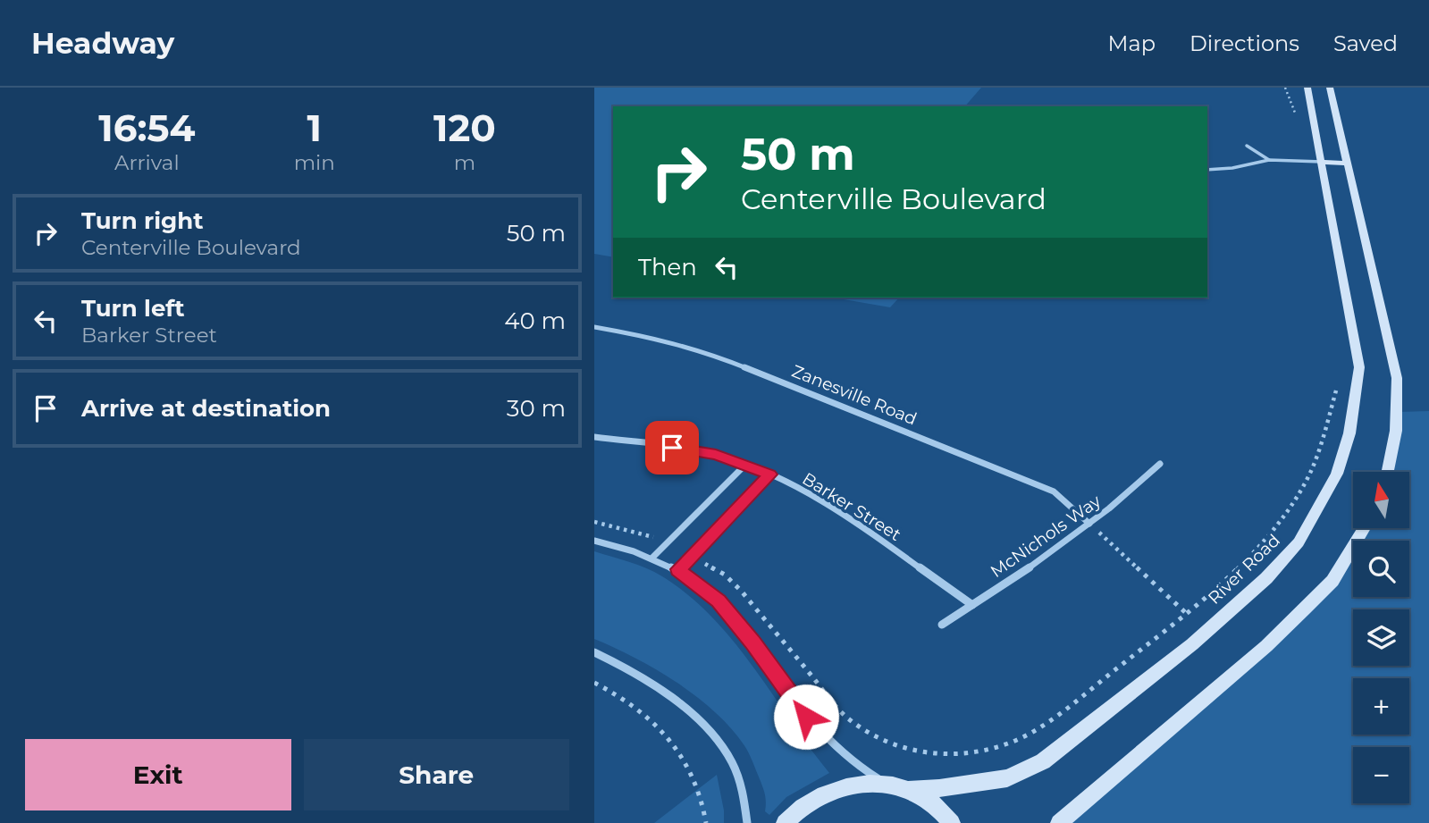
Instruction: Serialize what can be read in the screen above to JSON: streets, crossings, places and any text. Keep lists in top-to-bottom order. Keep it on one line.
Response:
{"streets":{"main road":["River Road"],"street":["Zanesville Road","Barker Street","McNichols Way"]},"crossings":[["Zanesville Road","McNichols Way"],["Barker Street","McNichols Way"]],"north":"top","page":{"header":"Headway","nav":["Map","Directions","Saved"],"eta":["16:54","Arrival","1","min","120","m"],"turn":["50 m","Centerville Boulevard"],"list":[{"name":"Turn right","note":"Centerville Boulevard","value":"50 m"},{"name":"Turn left","note":"Barker Street","value":"40 m"},{"name":"Arrive at destination","value":"30 m"}],"then":"Then","map_buttons":["+","−"],"buttons":["Exit","Share"]}}
